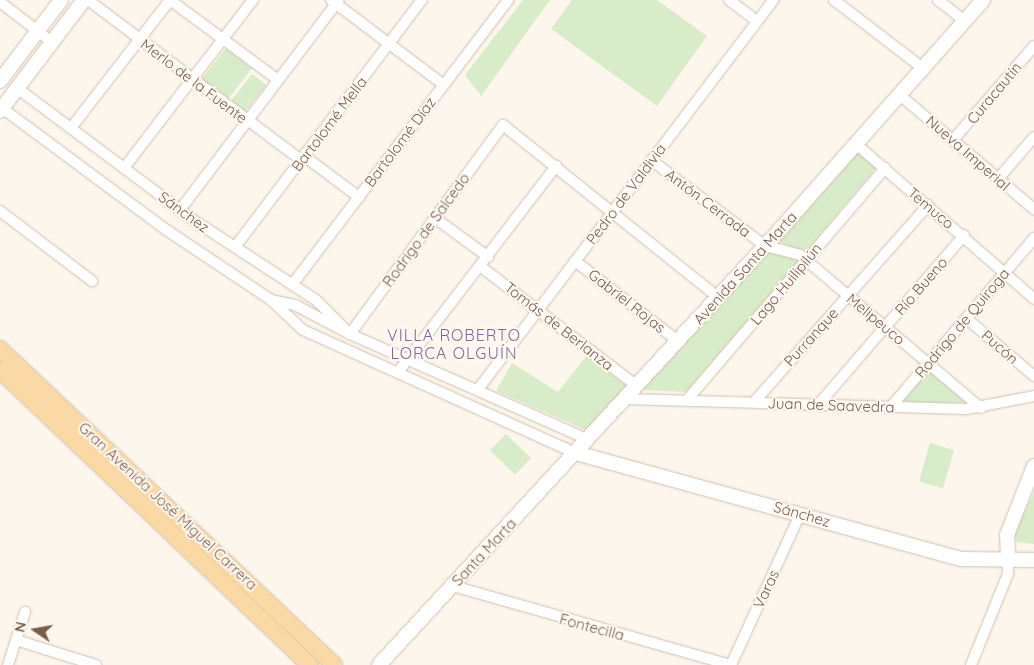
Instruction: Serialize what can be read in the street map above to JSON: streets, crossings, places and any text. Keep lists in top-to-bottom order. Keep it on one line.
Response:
{"streets":{"main road":["Gran Avenida José Miguel Carrera"],"street":["Merlo de la Fuente","Curacautín","Bartolomé Mella","Bartolomé Díaz","Nueva Imperial","Pedro de Valdivia","Antón Cerrada","Temuco","Sánchez","Rodrigo de Salcedo","Avenida Santa Marta","Lago Huilipilún","Río Bueno","Gabriel Rojas","Melipeuco","Rodrigo de Quiroga","Tomás de Berlanza","Purranque","Pucón","Juan de Saavedra","Santa Marta","Varas","Fontecilla"]},"crossings":[["Merlo de la Fuente","Bartolomé Mella"],["Merlo de la Fuente","Bartolomé Díaz"],["Curacautín","Nueva Imperial"],["Bartolomé Mella","Sánchez"],["Bartolomé Díaz","Sánchez"],["Nueva Imperial","Avenida Santa Marta"],["Pedro de Valdivia","Antón Cerrada"],["Pedro de Valdivia","Sánchez"],["Pedro de Valdivia","Gabriel Rojas"],["Pedro de Valdivia","Tomás de Berlanza"],["Antón Cerrada","Avenida Santa Marta"],["Antón Cerrada","Melipeuco"],["Temuco","Avenida Santa Marta"],["Temuco","Lago Huilipilún"],["Temuco","Río Bueno"],["Temuco","Rodrigo de Quiroga"],["Temuco","Purranque"],["Sánchez","Rodrigo de Salcedo"],["Sánchez","Avenida Santa Marta"],["Sánchez","Santa Marta"],["Sánchez","Varas"],["Avenida Santa Marta","Gabriel Rojas"],["Avenida Santa Marta","Melipeuco"],["Avenida Santa Marta","Tomás de Berlanza"],["Avenida Santa Marta","Juan de Saavedra"],["Avenida Santa Marta","Santa Marta"],["Lago Huilipilún","Melipeuco"],["Lago Huilipilún","Juan de Saavedra"],["Río Bueno","Melipeuco"],["Río Bueno","Juan de Saavedra"],["Melipeuco","Rodrigo de Quiroga"],["Melipeuco","Purranque"],["Melipeuco","Juan de Saavedra"],["Rodrigo de Quiroga","Pucón"],["Rodrigo de Quiroga","Juan de Saavedra"],["Purranque","Juan de Saavedra"],["Santa Marta","Fontecilla"],["Varas","Fontecilla"]],"districts":["VILLA ROBERTO LORCA OLGUÍN"],"north":"left"}
